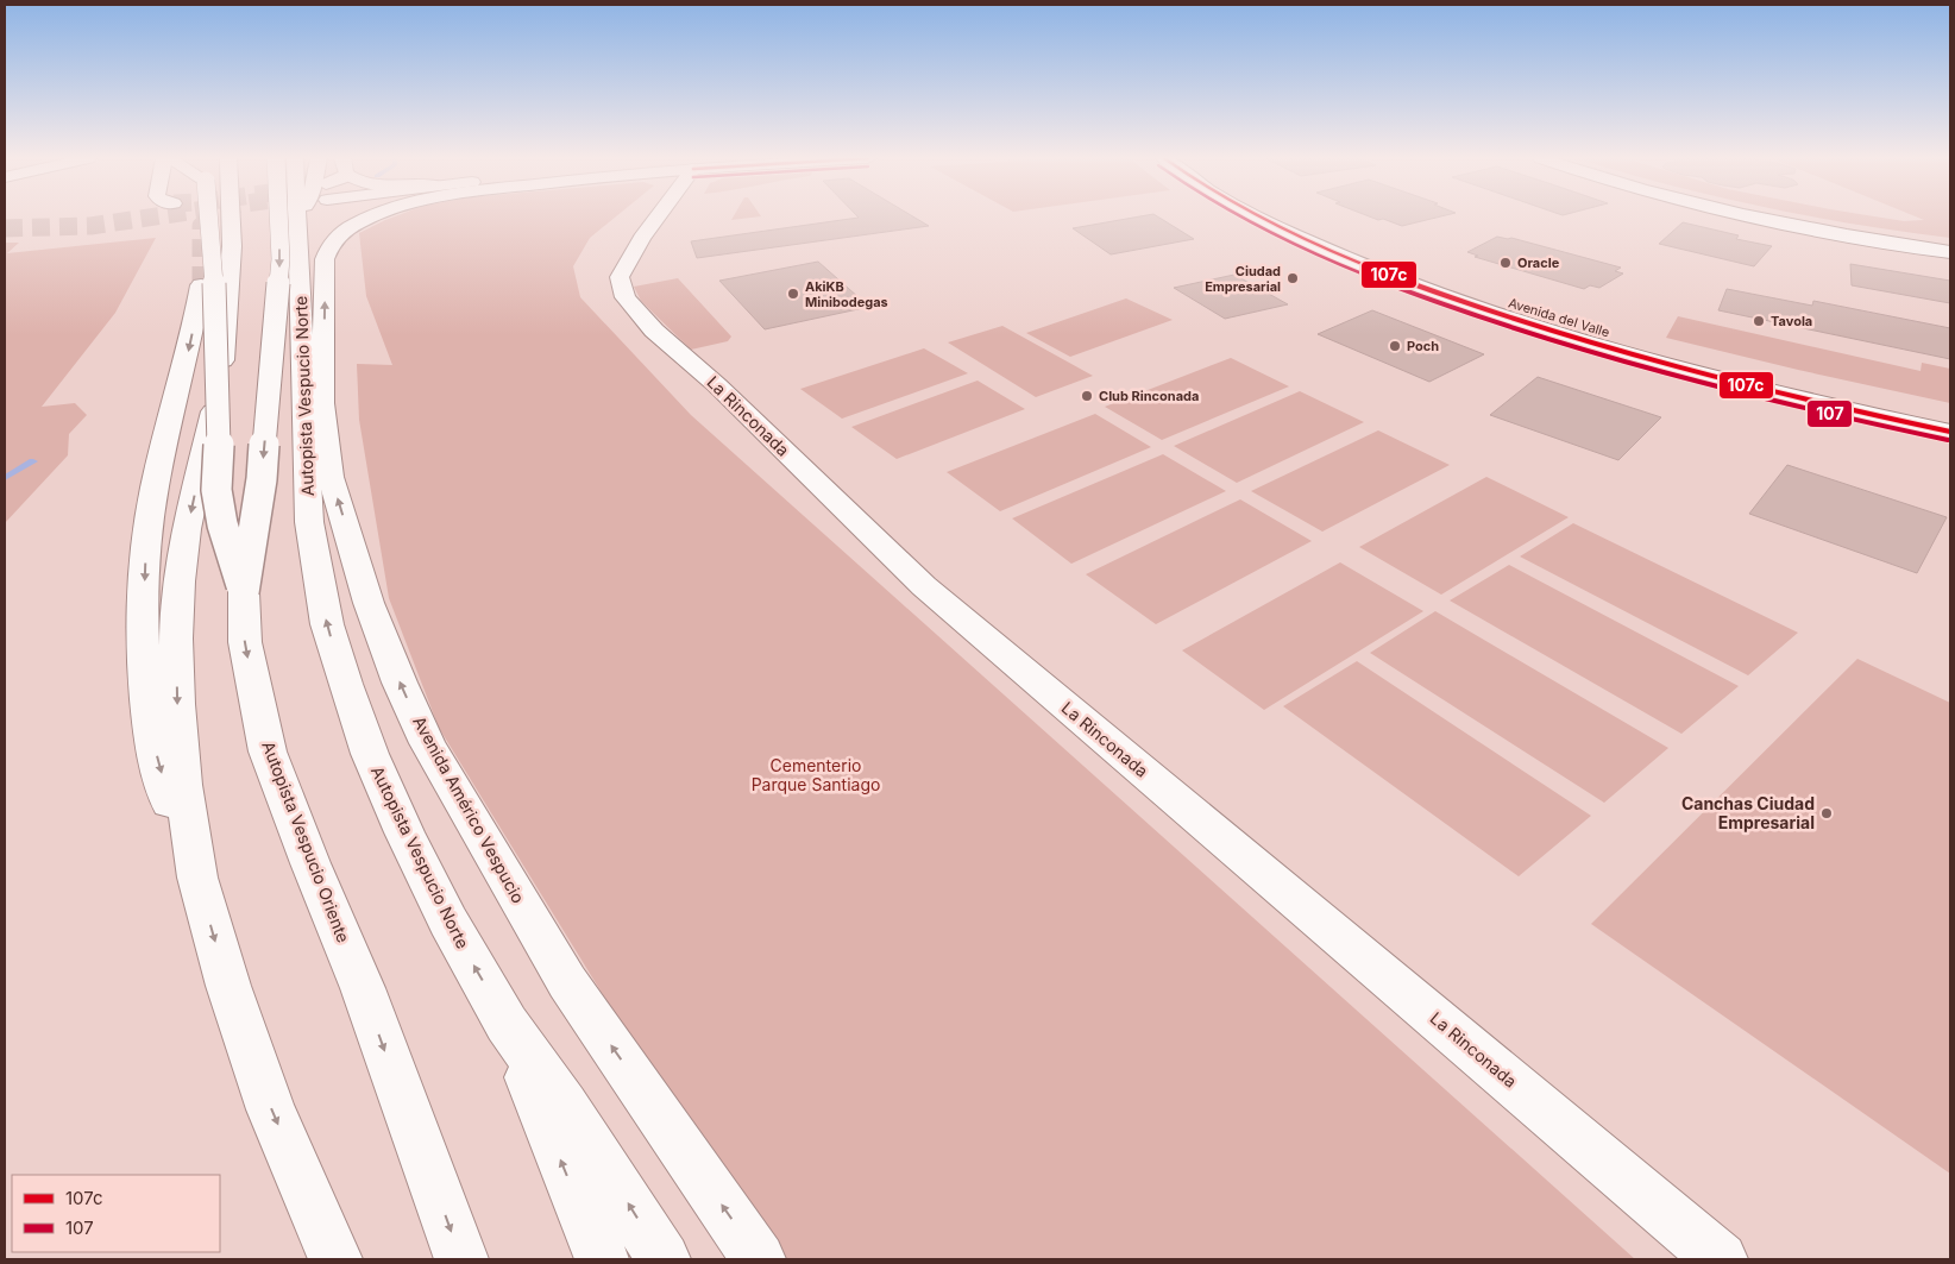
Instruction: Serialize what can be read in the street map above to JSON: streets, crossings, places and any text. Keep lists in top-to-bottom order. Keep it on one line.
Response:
{"streets":{"main road":["Avenida del Valle","Autopista Vespucio Norte","La Rinconada","Avenida Américo Vespucio","Autopista Vespucio Oriente"]},"parks":["Cementerio Parque Santiago"],"places":["Oracle","Ciudad Empresarial","AkiKB Minibodegas","Tavola","Poch","Club Rinconada","Canchas Ciudad Empresarial"],"lines":["transit line 107c","transit line 107"],"legend":["107c","107"]}
